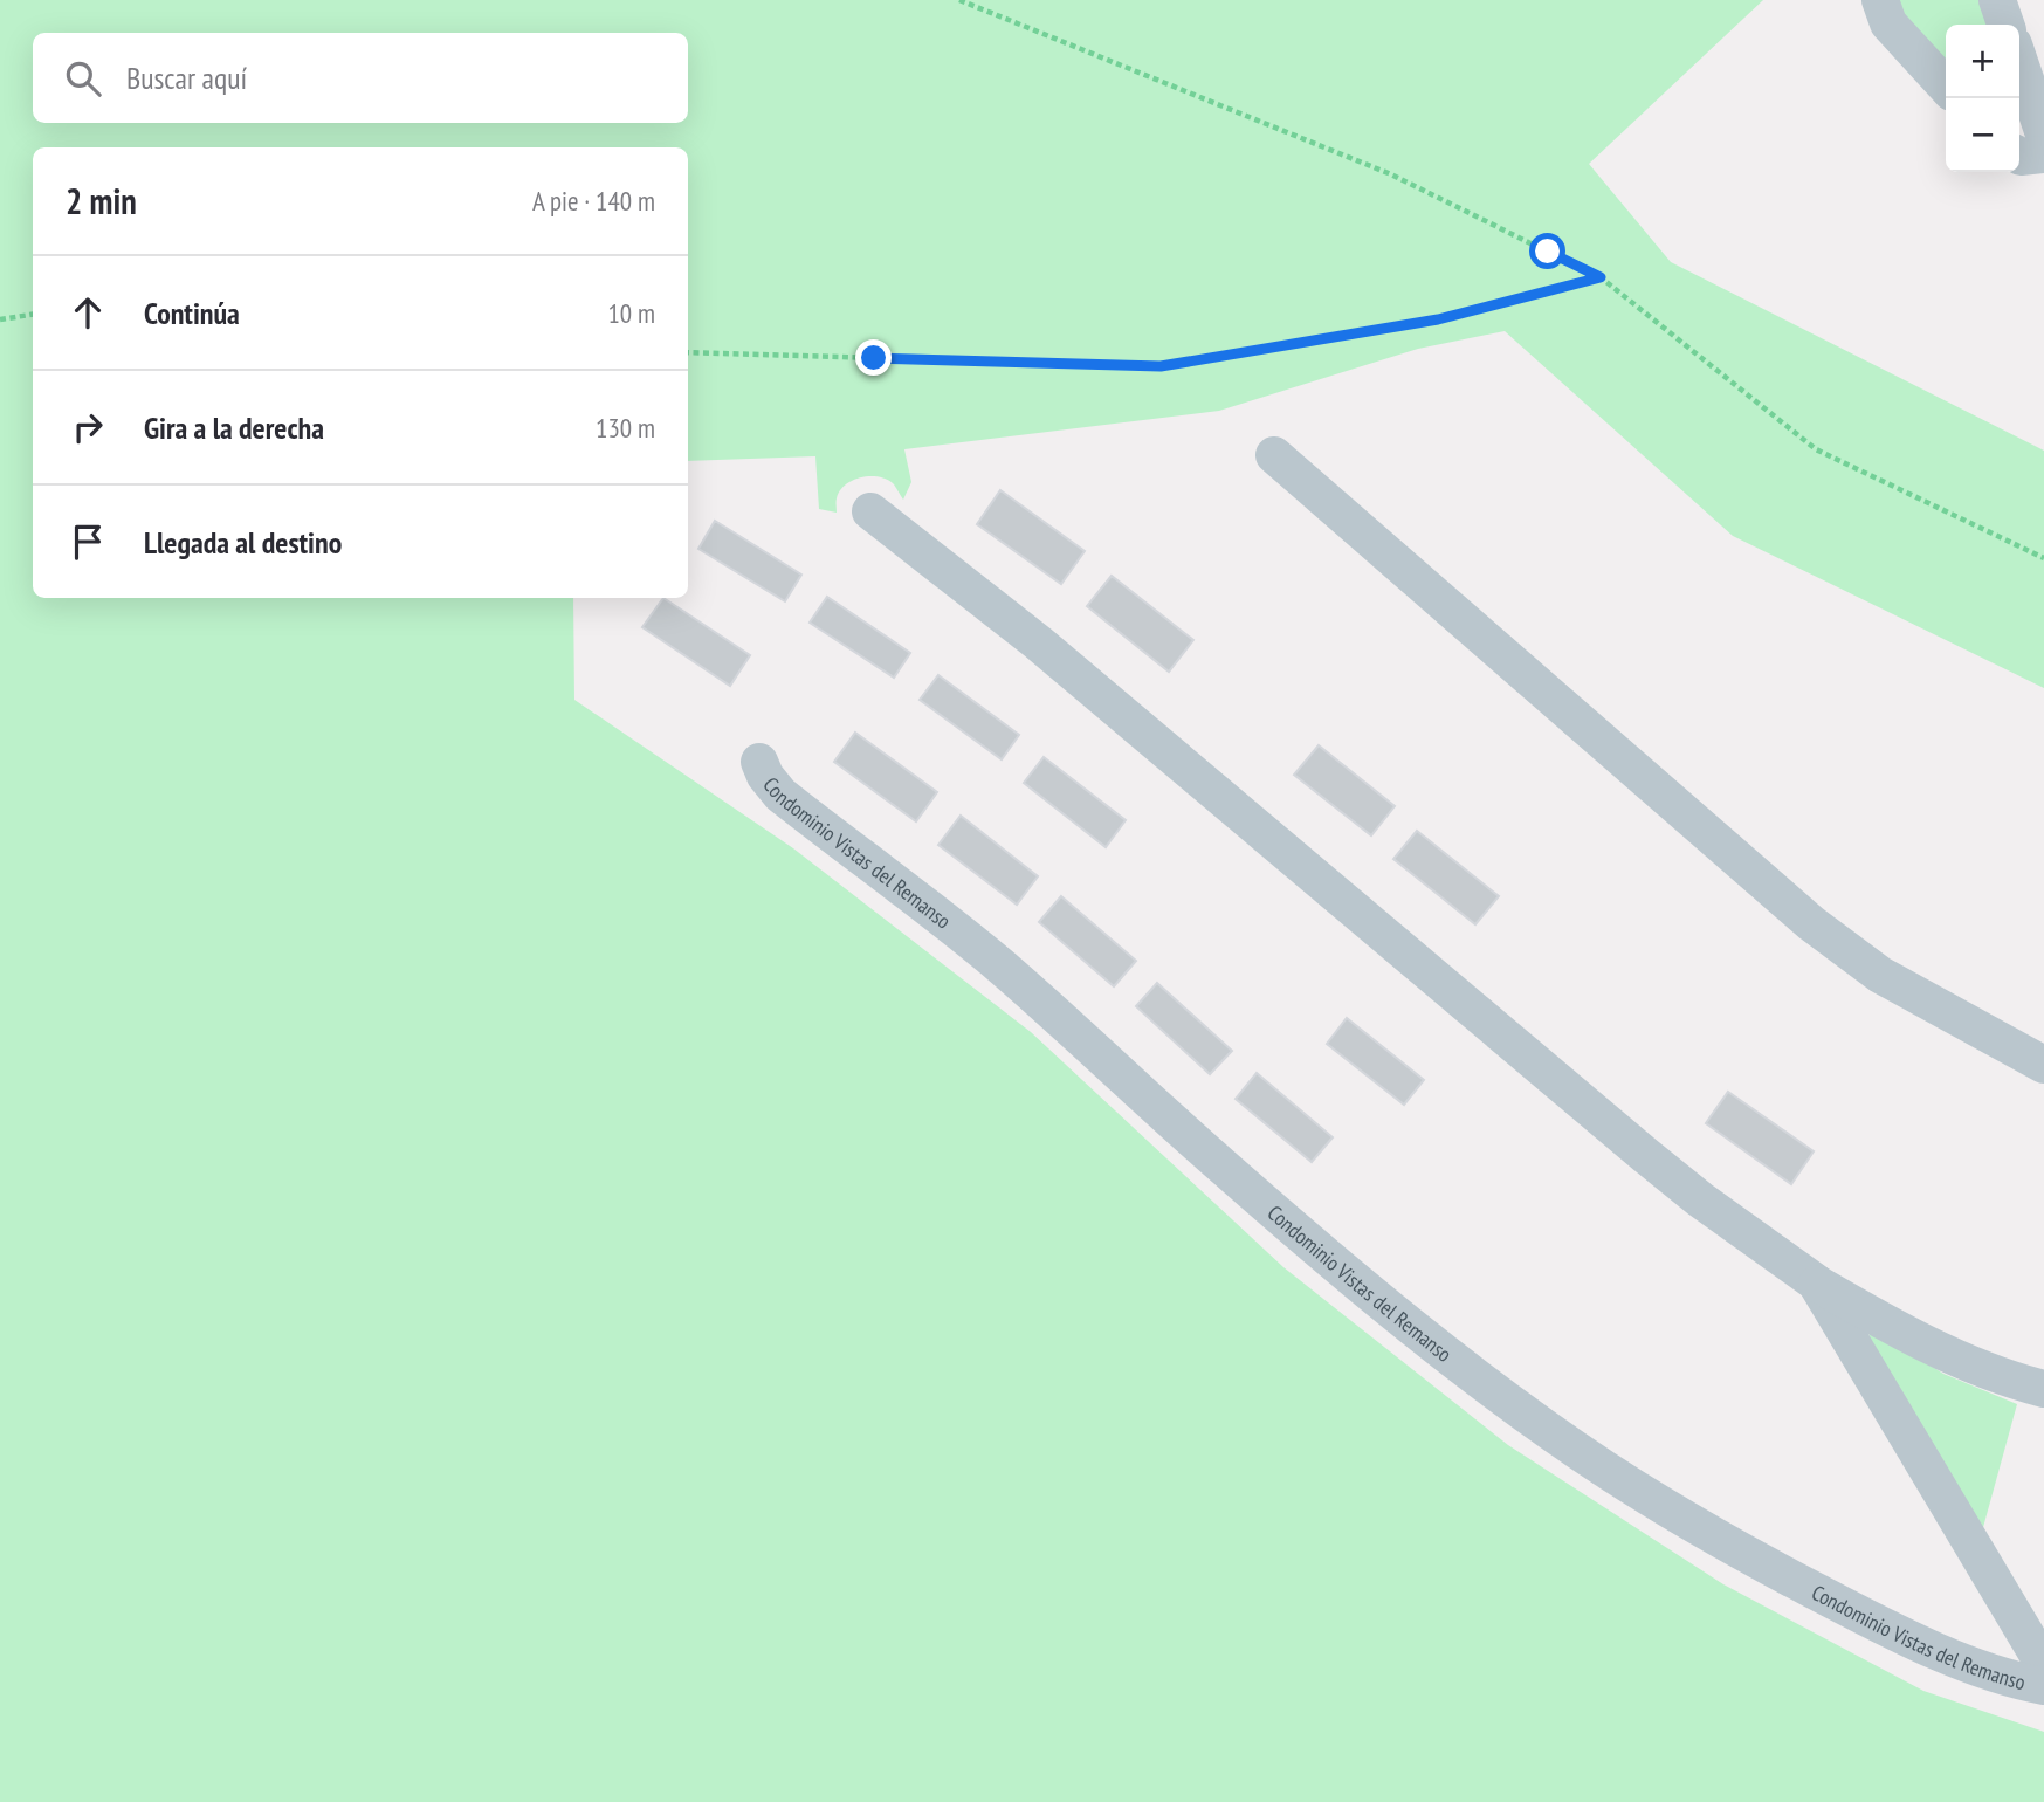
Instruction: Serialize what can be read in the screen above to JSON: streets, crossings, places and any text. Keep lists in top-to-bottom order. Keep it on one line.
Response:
{"streets":{"street":["Condominio Vistas del Remanso"]},"page":{"map_buttons":["+","−"],"search":"Buscar aquí","heading":["2 min","A pie · 140 m"],"list":[["Continúa","10 m"],["Gira a la derecha","130 m"],"Llegada al destino"]}}
